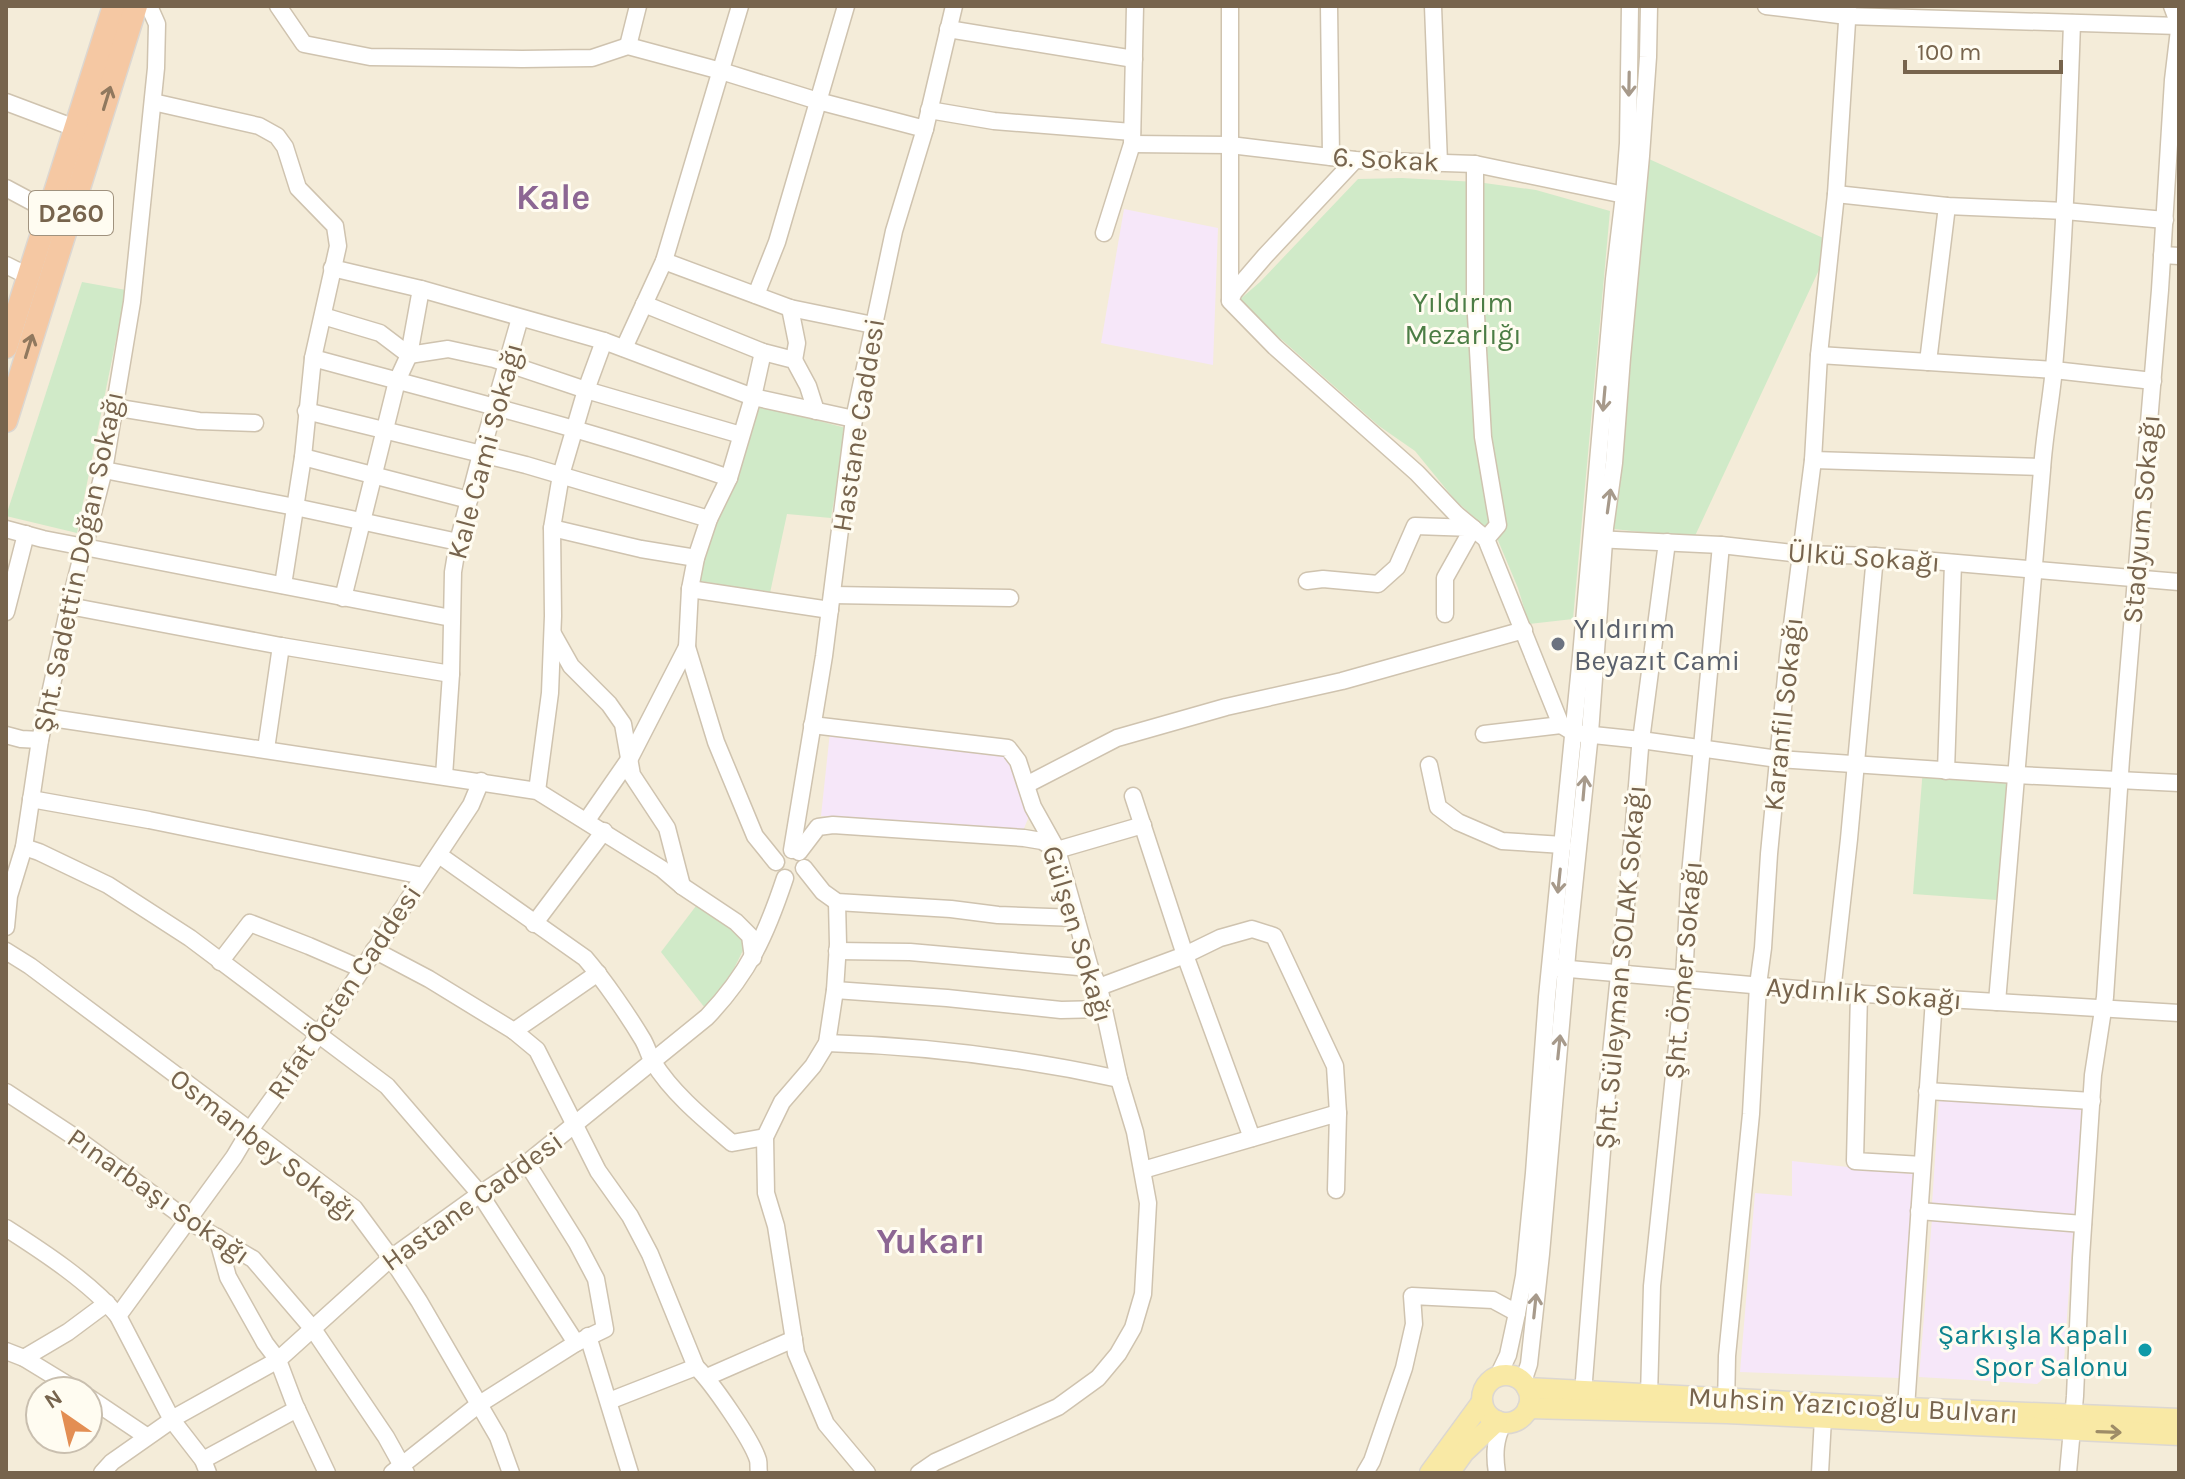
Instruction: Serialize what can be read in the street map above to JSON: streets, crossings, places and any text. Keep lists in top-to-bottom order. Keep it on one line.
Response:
{"streets":{"highway":["D260"],"main road":["Muhsin Yazıcıoğlu Bulvarı"],"street":["6. Sokak","Hastane Caddesi","Kale Cami Sokağı","Stadyum Sokağı","Ülkü Sokağı","Şht. Sadettin Doğan Sokağı","Karanfil Sokağı","Gülşen Sokağı","Şht. Süleyman SOLAK Sokağı","Şht. Ömer Sokağı","Rıfat Öcten Caddesi","Aydınlık Sokağı","Osmanbey Sokağı","Pınarbaşı Sokağı"]},"crossings":[["6. Sokak","Hastane Caddesi"],["Hastane Caddesi","Gülşen Sokağı"],["Hastane Caddesi","Osmanbey Sokağı"],["Hastane Caddesi","Pınarbaşı Sokağı"],["Stadyum Sokağı","Ülkü Sokağı"],["Stadyum Sokağı","Aydınlık Sokağı"],["Stadyum Sokağı","Muhsin Yazıcıoğlu Bulvarı"],["Ülkü Sokağı","Karanfil Sokağı"],["Ülkü Sokağı","Şht. Süleyman SOLAK Sokağı"],["Ülkü Sokağı","Şht. Ömer Sokağı"],["Karanfil Sokağı","Aydınlık Sokağı"],["Karanfil Sokağı","Muhsin Yazıcıoğlu Bulvarı"],["Şht. Süleyman SOLAK Sokağı","Aydınlık Sokağı"],["Şht. Süleyman SOLAK Sokağı","Muhsin Yazıcıoğlu Bulvarı"],["Şht. Ömer Sokağı","Aydınlık Sokağı"],["Şht. Ömer Sokağı","Muhsin Yazıcıoğlu Bulvarı"],["Rıfat Öcten Caddesi","Osmanbey Sokağı"],["Rıfat Öcten Caddesi","Pınarbaşı Sokağı"]],"districts":["Kale","Yukarı"],"parks":["Yıldırım Mezarlığı"],"places":["Yıldırım Beyazıt Cami","Şarkışla Kapalı Spor Salonu"],"scale_bar":"100 m","north":"top left"}
